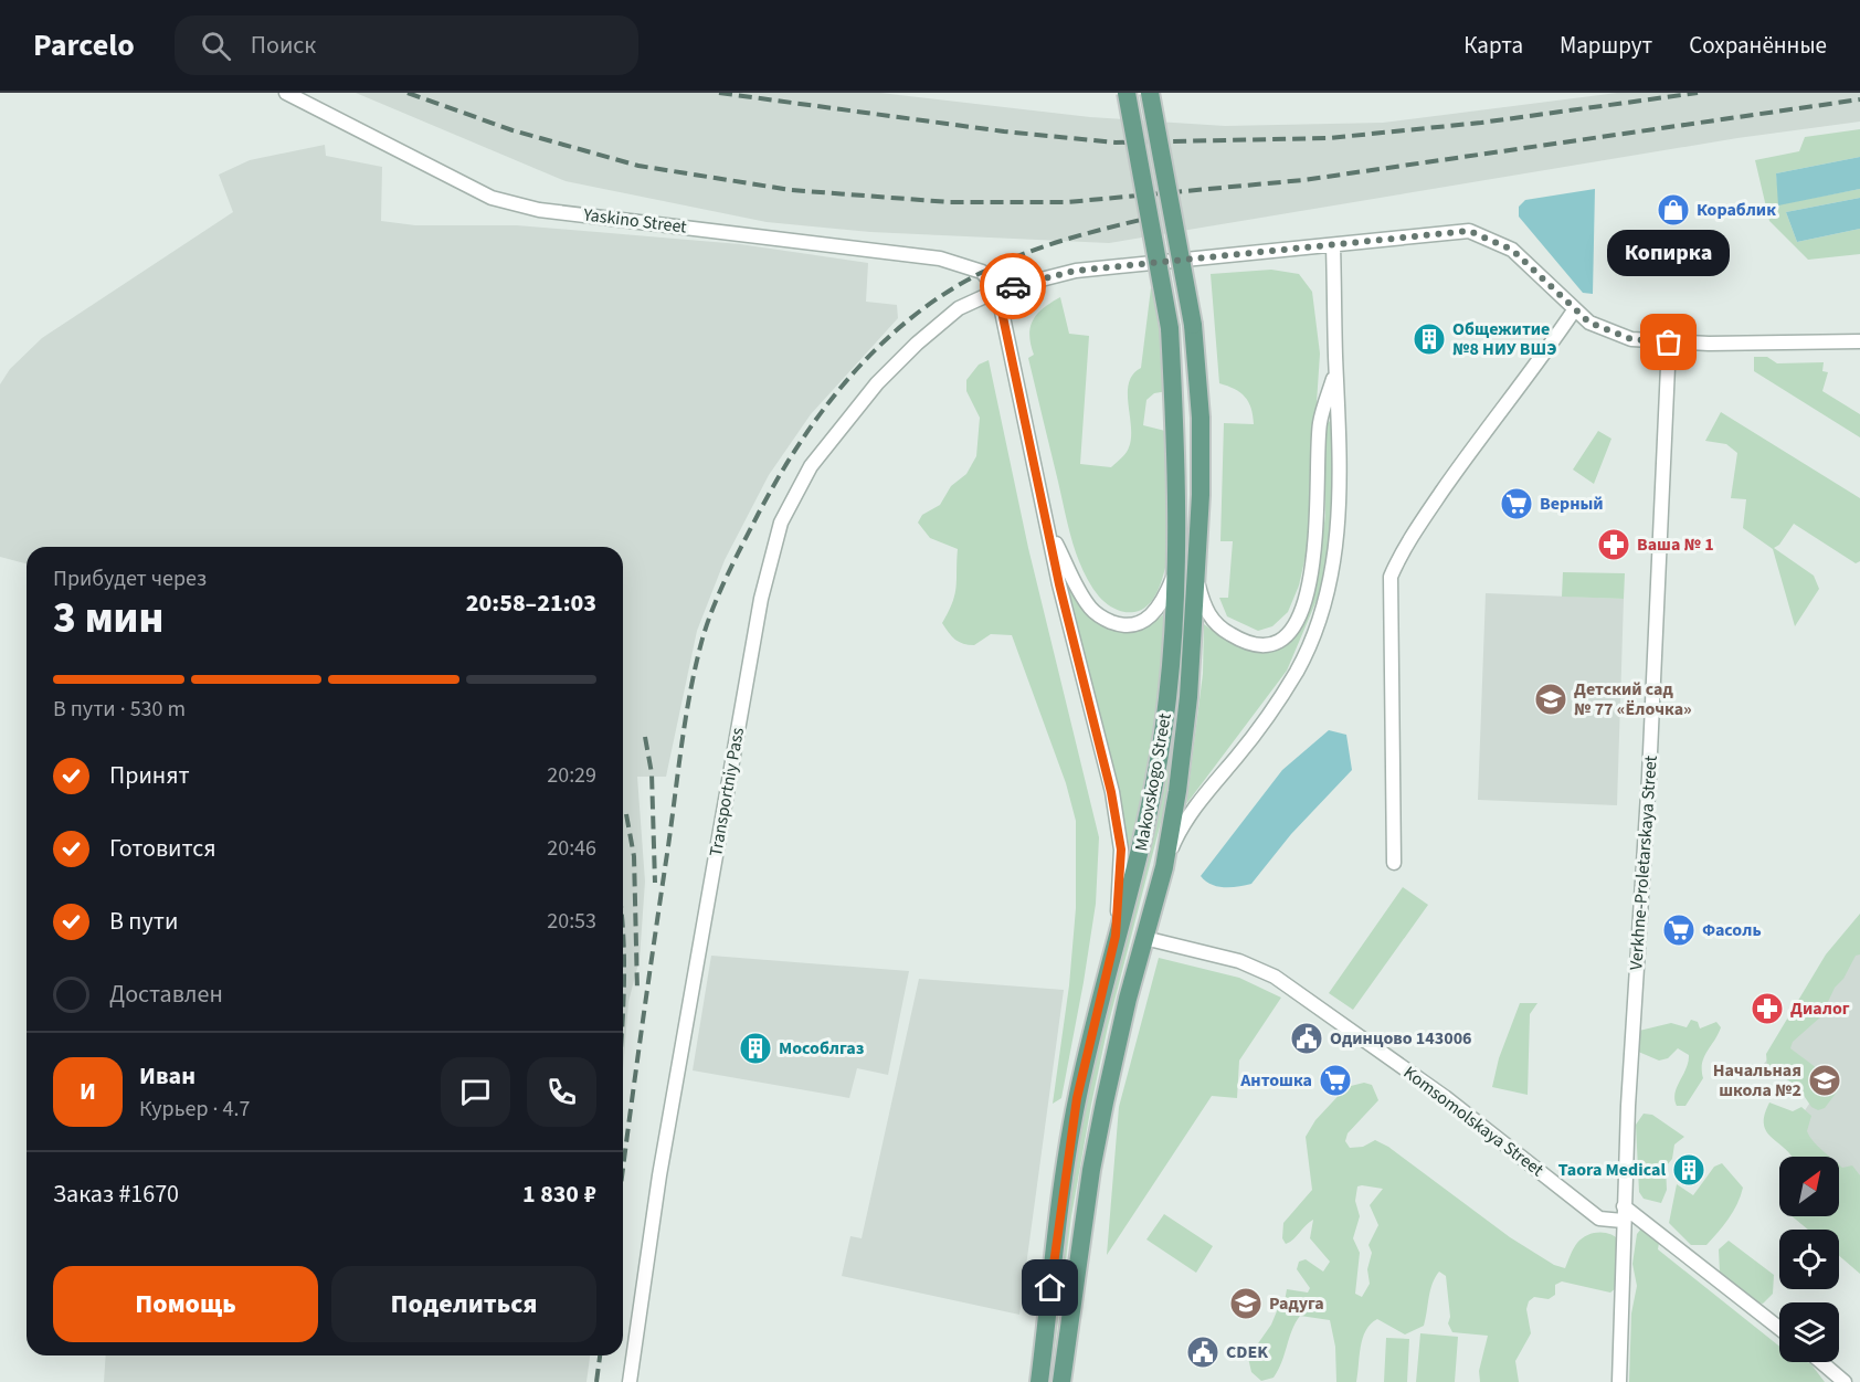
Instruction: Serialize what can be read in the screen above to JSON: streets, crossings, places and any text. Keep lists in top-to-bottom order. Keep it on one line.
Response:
{"streets":{"main road":["Makovskogo Street"],"street":["Yaskino Street","Transportniy Pass","Verkhne-Proletarskaya Street","Komsomolskaya Street"]},"crossings":[["Yaskino Street","Transportniy Pass"],["Makovskogo Street","Komsomolskaya Street"],["Transportniy Pass","Verkhne-Proletarskaya Street"],["Verkhne-Proletarskaya Street","Komsomolskaya Street"]],"places":{"shop":["Кораблик"],"building":["Общежитие №8 НИУ ВШЭ","Мособлгаз","Taora Medical"],"other":["Копирка"],"supermarket":["Верный","Фасоль","Антошка"],"pharmacy":["Ваша № 1","Диалог"],"school or university":["Детский сад № 77 «Ёлочка»","Начальная школа №2","Радуга"],"public building":["Одинцово 143006","CDEK"]},"north":"top right","page":{"header":"Parcelo","search":"Поиск","nav":["Карта","Маршрут","Сохранённые"],"bubble":"Копирка","heading":["3 мин","Прибудет через","20:58–21:03"],"panel":["Иван","Курьер · 4.7","Заказ #1670","1 830 ₽"],"bar":"В пути · 530 m","list":[["Принят","20:29"],["Готовится","20:46"],["В пути","20:53"],"Доставлен"],"round":"И","buttons":["Помощь","Поделиться"]}}
